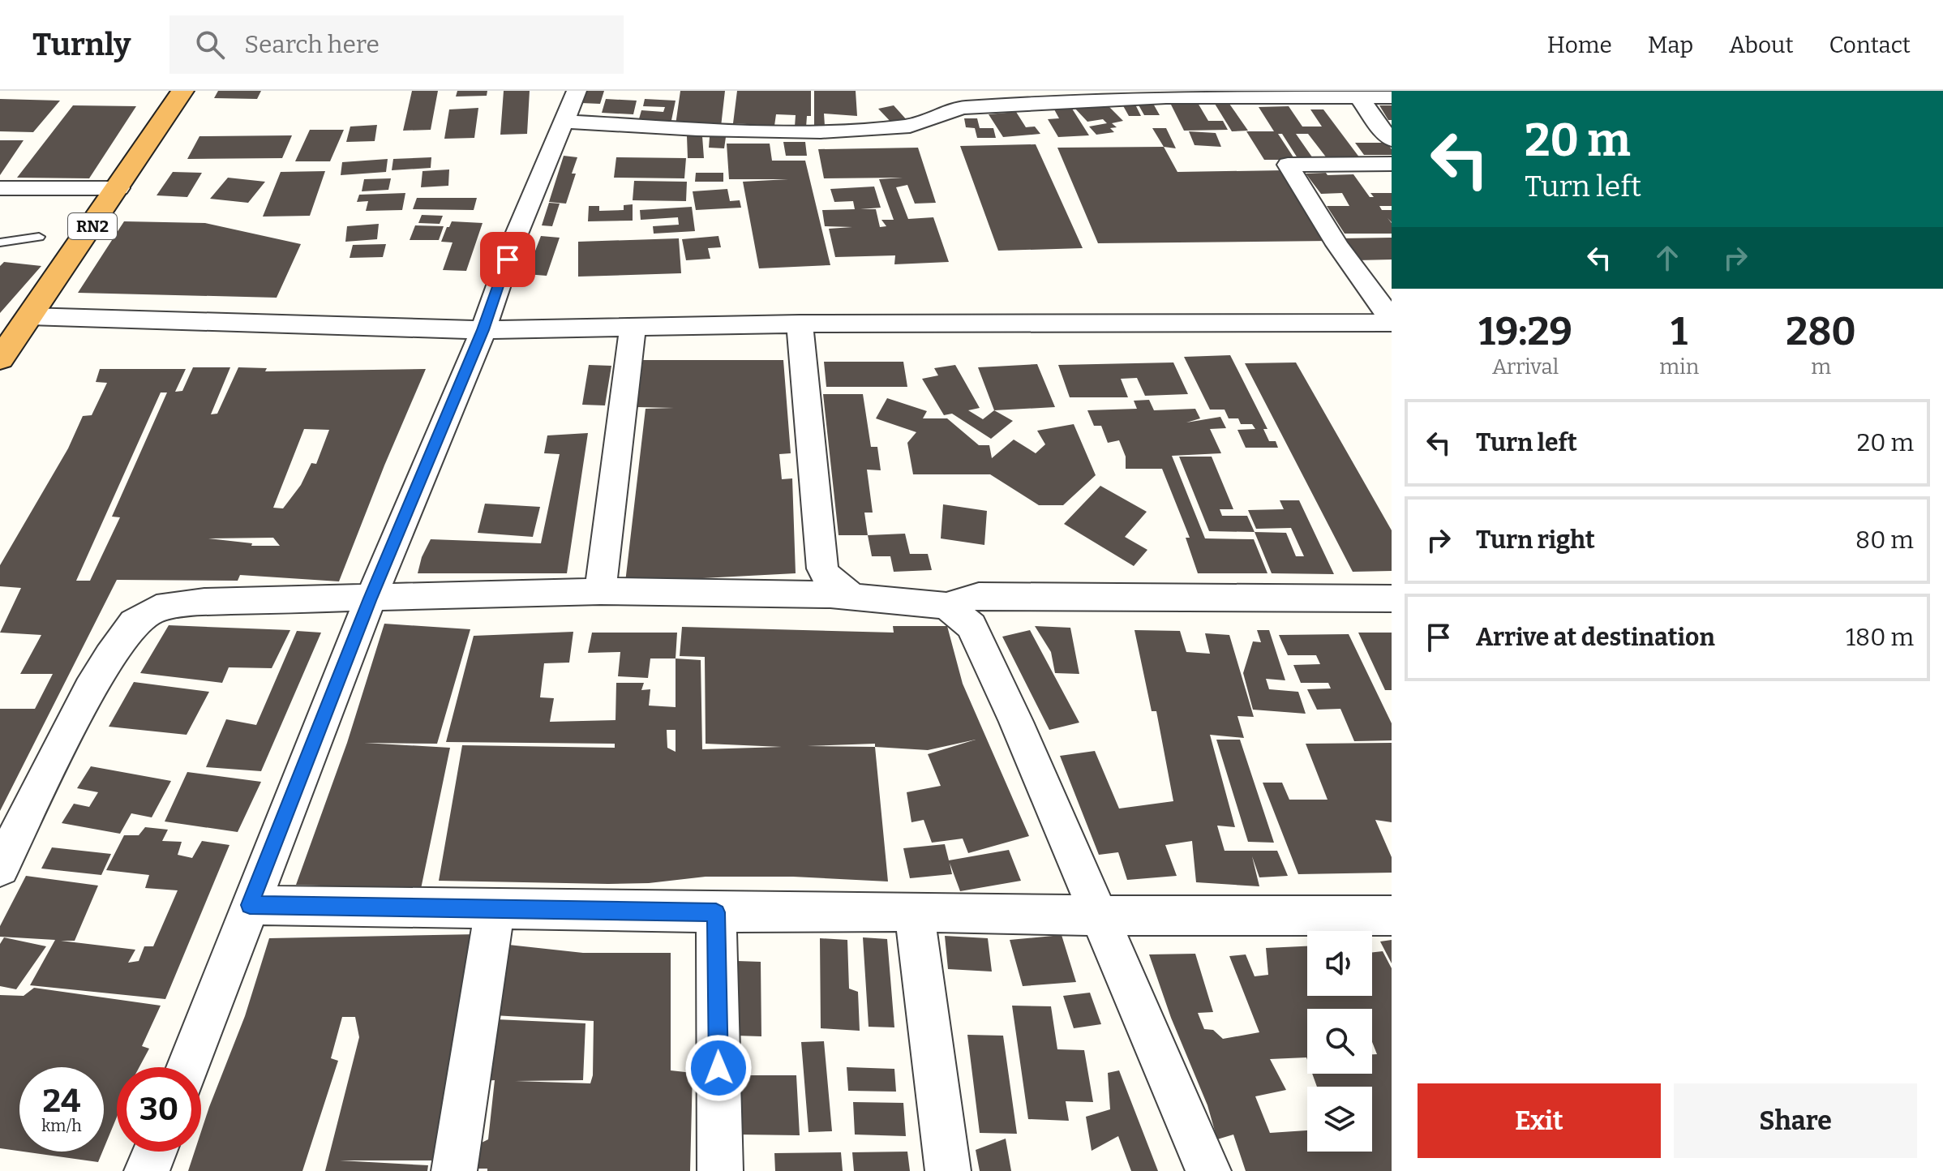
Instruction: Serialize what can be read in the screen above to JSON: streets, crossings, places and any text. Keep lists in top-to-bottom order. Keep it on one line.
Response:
{"streets":{"highway":["RN2"]},"page":{"header":"Turnly","search":"Search here","nav":["Home","Map","About","Contact"],"turn":["20 m","Turn left"],"eta":["19:29","Arrival","1","min","280","m"],"list":[{"name":"Turn left","value":"20 m"},{"name":"Turn right","value":"80 m"},{"name":"Arrive at destination","value":"180 m"}],"speed":"24 km/h","limit":"30","buttons":["Exit","Share"]}}
